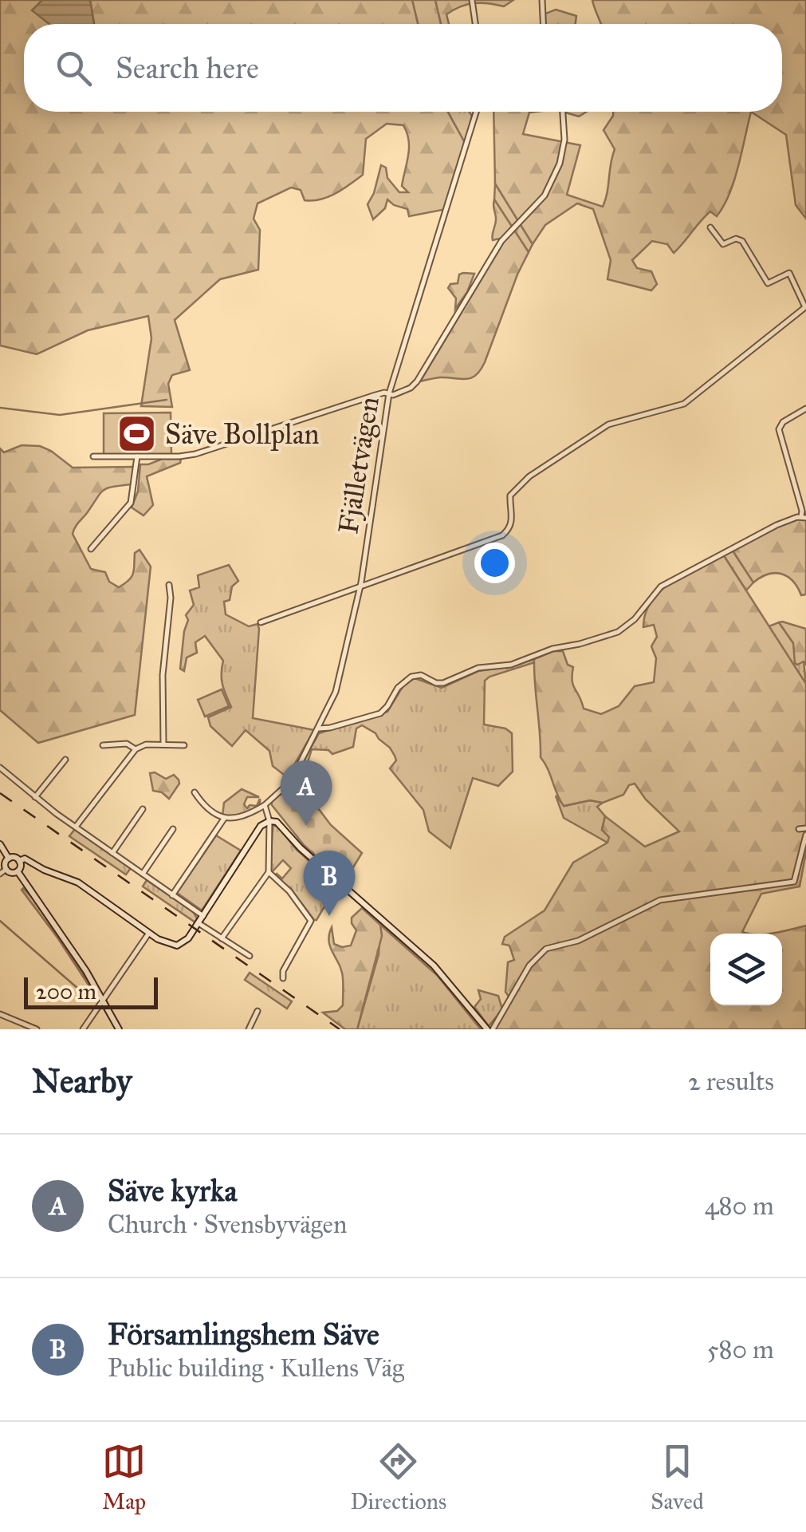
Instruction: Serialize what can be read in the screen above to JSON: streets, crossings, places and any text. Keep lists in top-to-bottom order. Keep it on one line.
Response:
{"streets":{"street":["Fjälletvägen"]},"places":{"sports":["Säve Bollplan"]},"scale_bar":"200 m","page":{"search":"Search here","pins":["A","B"],"scale":"200 m","heading":["Nearby","2 results"],"list":[{"mark":"A","name":"Säve kyrka","note":"Church · Svensbyvägen","value":"480 m"},{"mark":"B","name":"Församlingshem Säve","note":"Public building · Kullens Väg","value":"580 m"}],"nav":["Map","Directions","Saved"]}}
